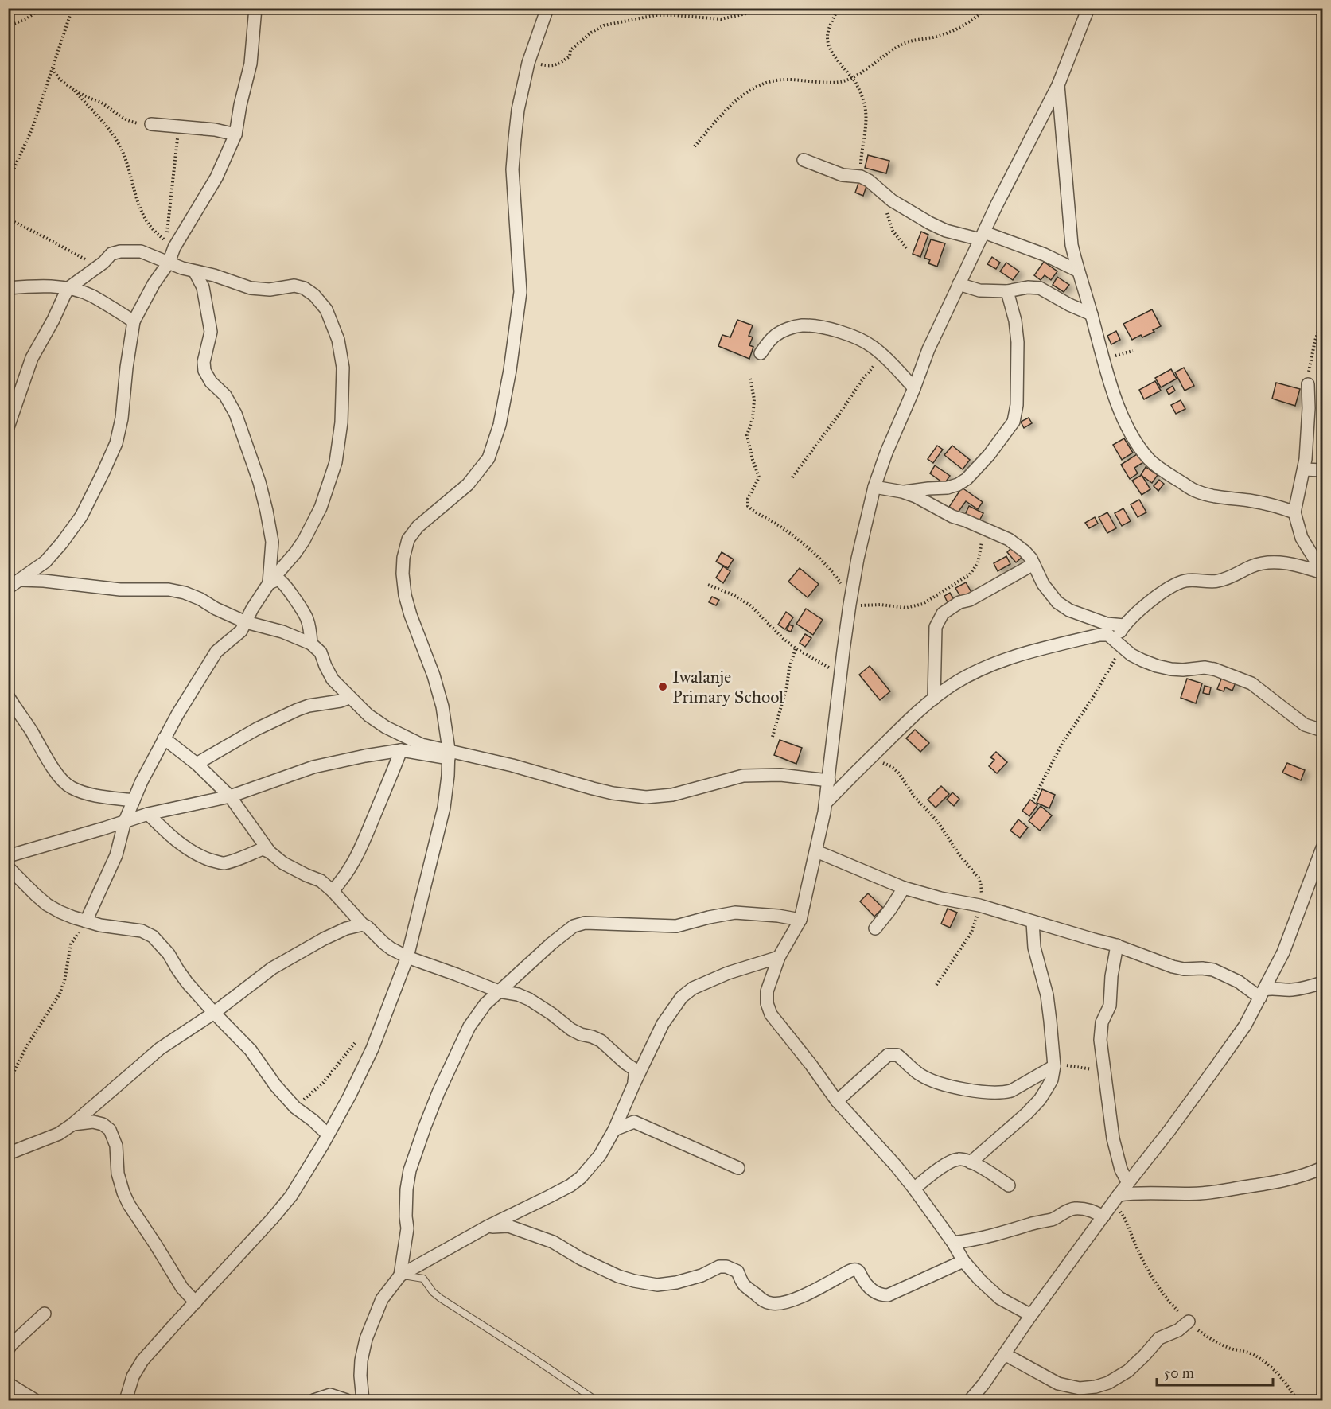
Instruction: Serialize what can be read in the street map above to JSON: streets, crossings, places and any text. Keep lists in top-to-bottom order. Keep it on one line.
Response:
{"places":["Iwalanje Primary School"],"scale_bar":"50 m"}
